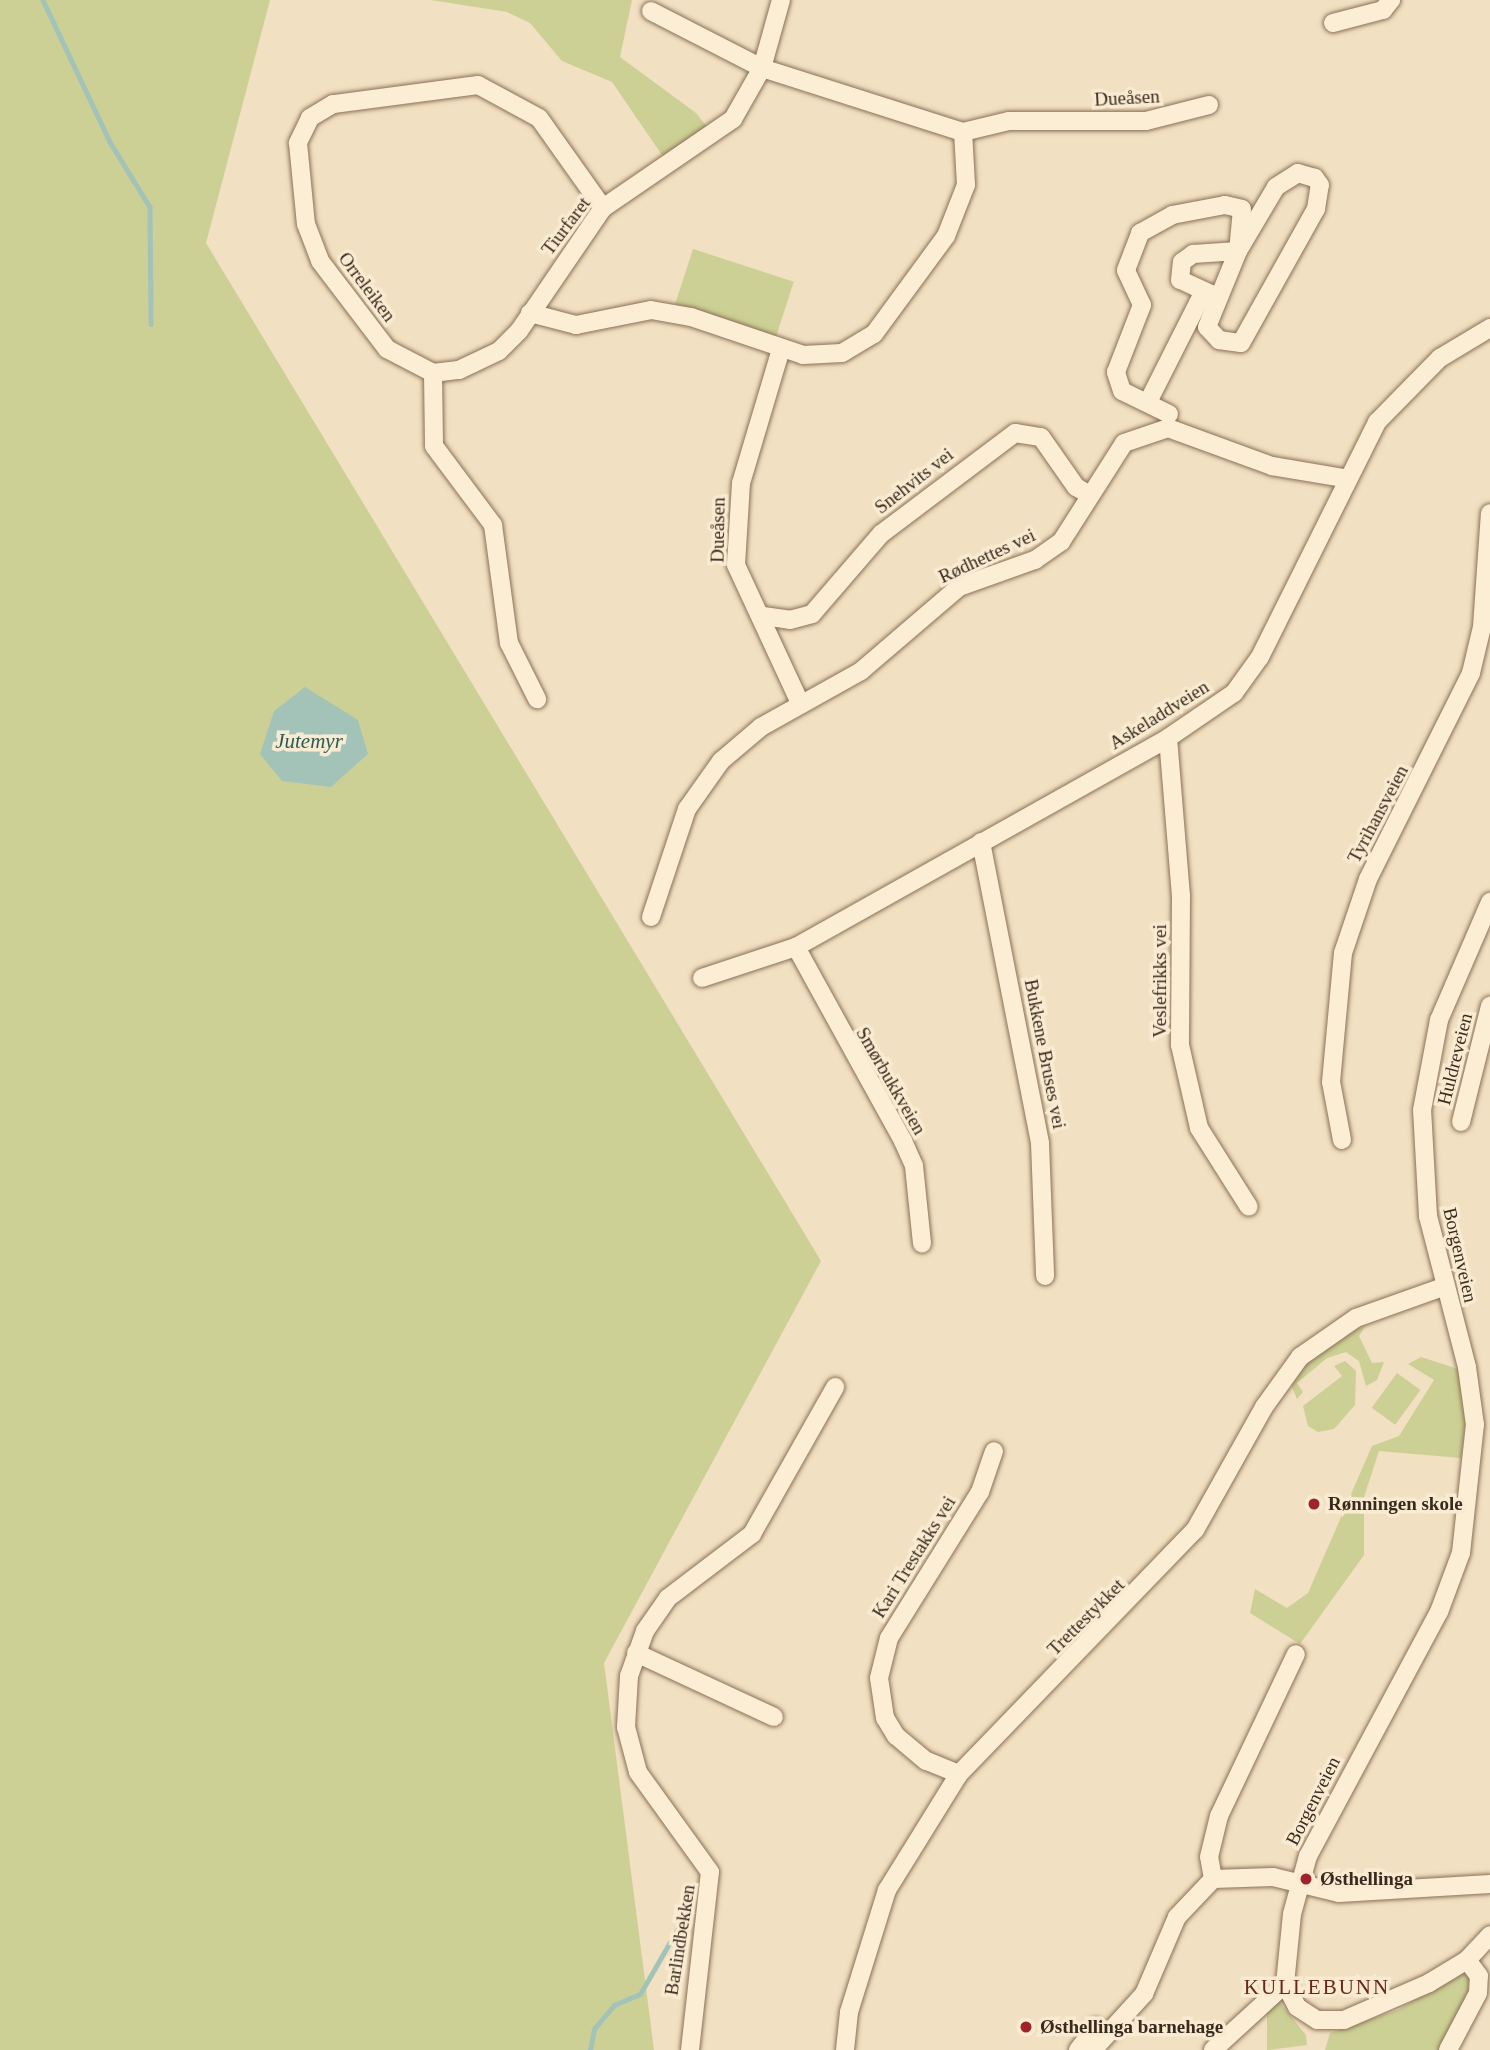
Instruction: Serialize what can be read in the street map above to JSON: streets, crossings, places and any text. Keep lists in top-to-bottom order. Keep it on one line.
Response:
{"streets":{"street":["Dueåsen","Tiurfaret","Orreleiken","Snehvits vei","Rødhettes vei","Askeladdveien","Tyrihansveien","Veslefrikks vei","Bukkene Bruses vei","Huldreveien","Smørbukkveien","Borgenveien","Kari Trestakks vei","Trettestykket","Barlindbekken"]},"crossings":[["Dueåsen","Snehvits vei"],["Dueåsen","Rødhettes vei"],["Tiurfaret","Orreleiken"],["Snehvits vei","Rødhettes vei"],["Rødhettes vei","Askeladdveien"],["Askeladdveien","Veslefrikks vei"],["Askeladdveien","Bukkene Bruses vei"],["Askeladdveien","Smørbukkveien"],["Borgenveien","Trettestykket"],["Kari Trestakks vei","Trettestykket"]],"districts":["KULLEBUNN"],"water":["Jutemyr"],"places":["Rønningen skole","Østhellinga","Østhellinga barnehage"]}
